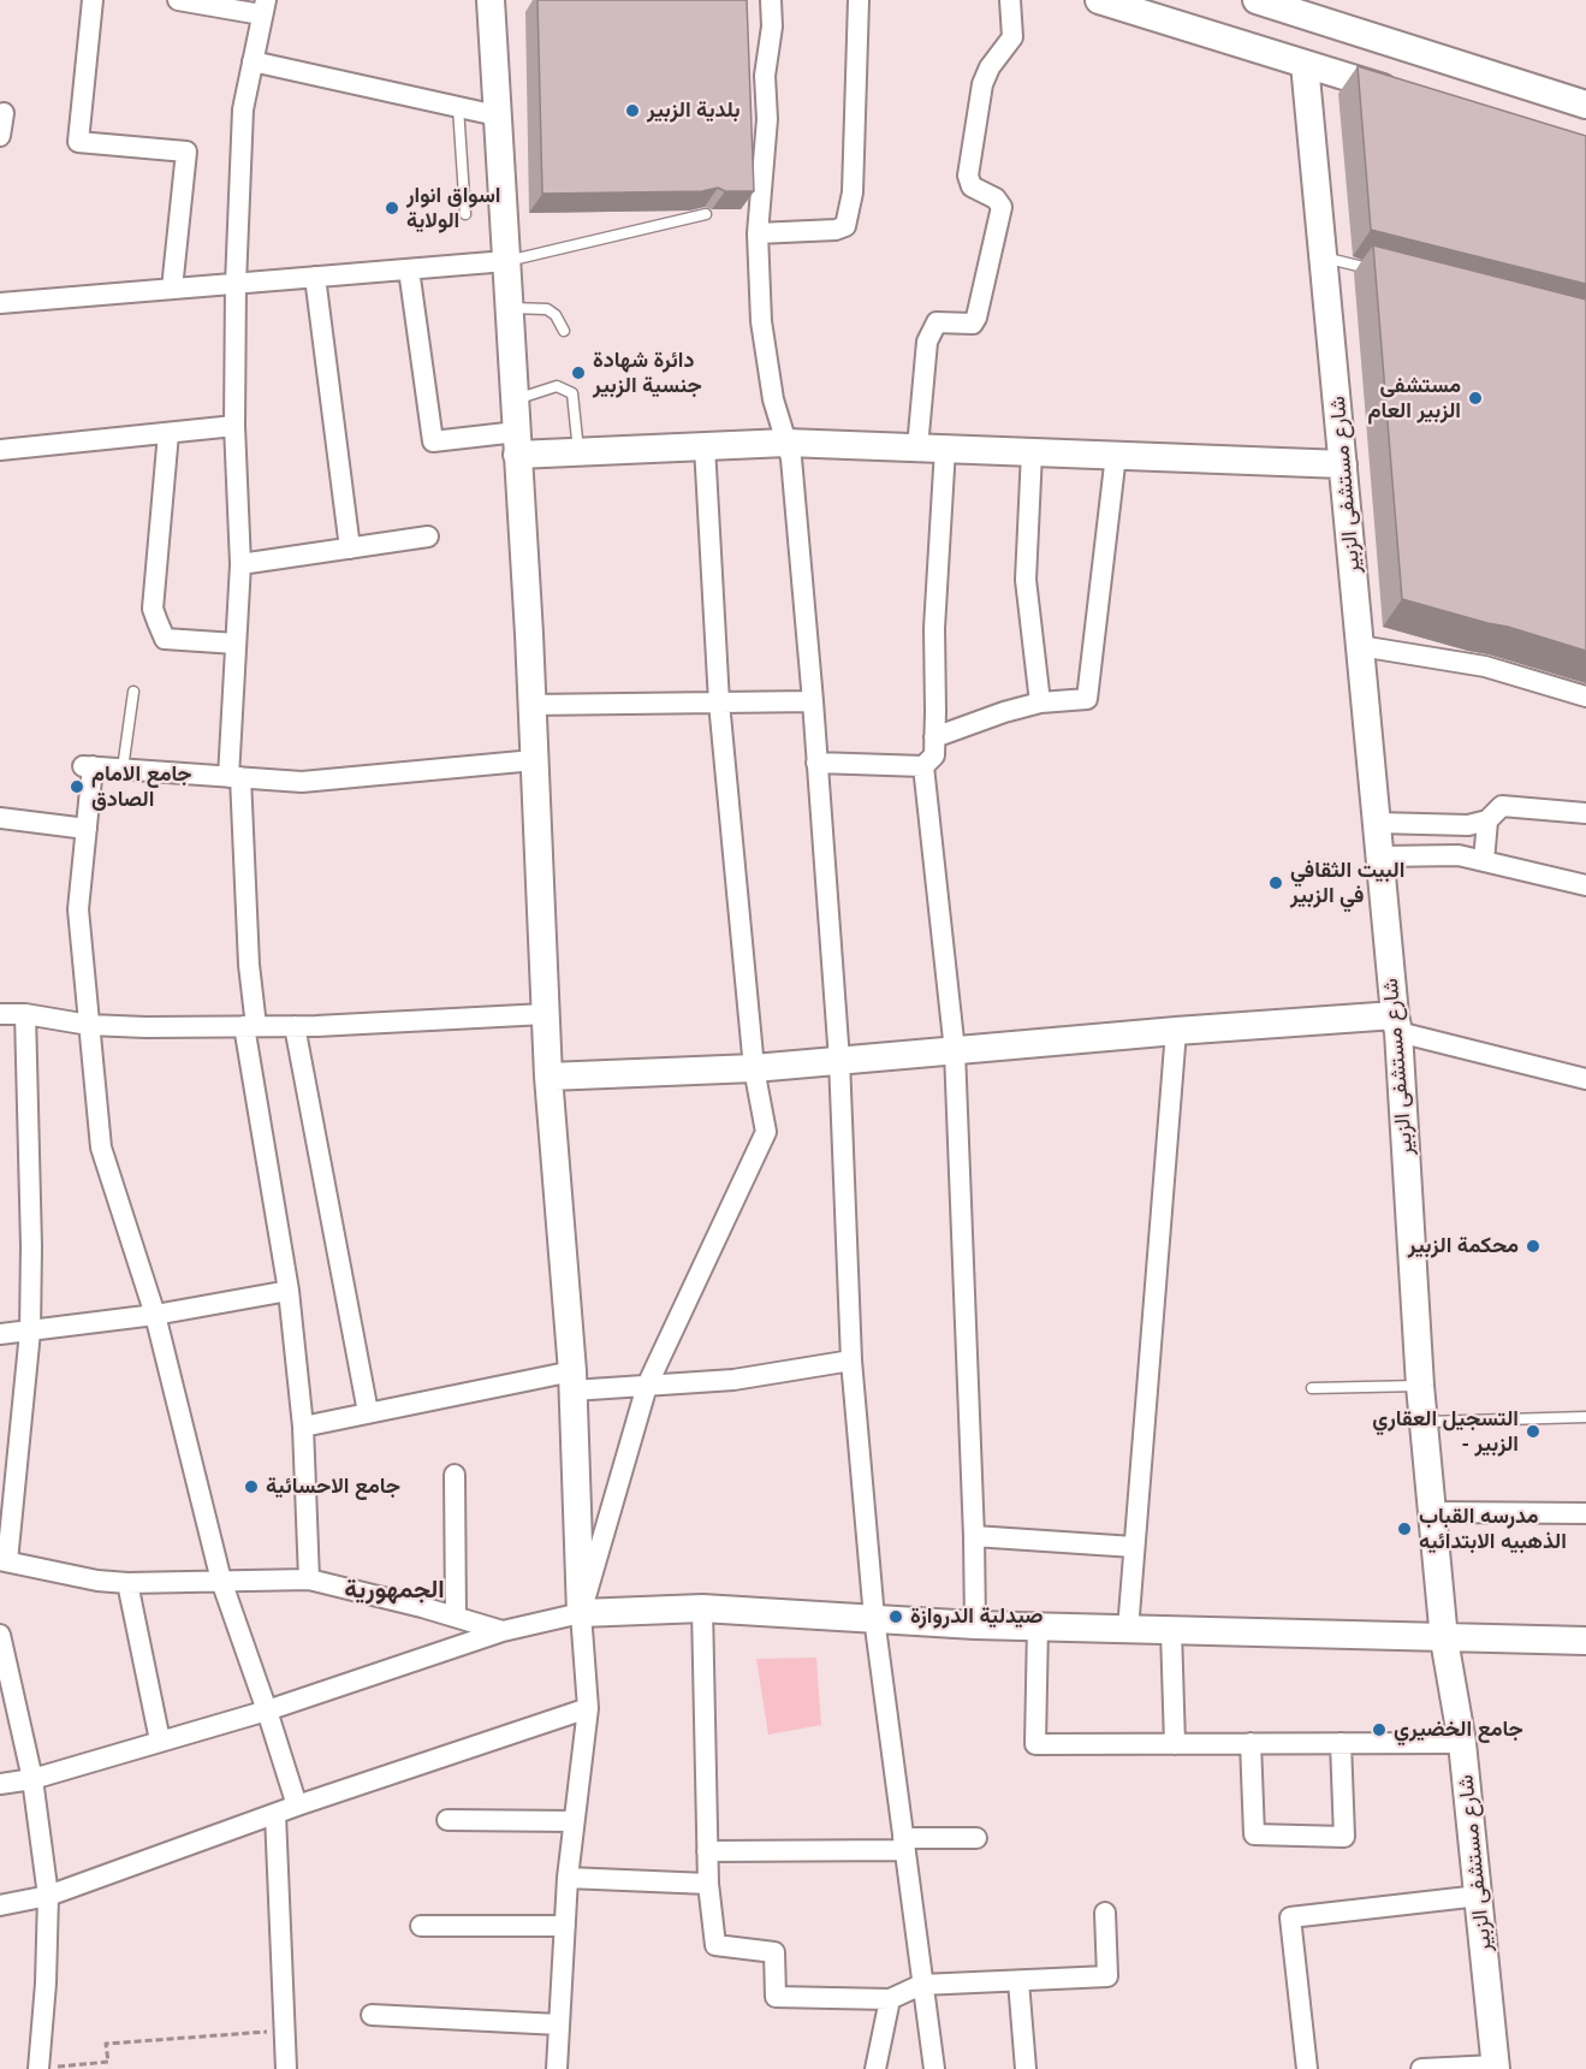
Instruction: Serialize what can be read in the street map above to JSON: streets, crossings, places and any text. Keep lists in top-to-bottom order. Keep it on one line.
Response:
{"streets":{"street":["شارع مستشفى الزبير"]},"districts":["الجمهورية"],"places":["بلدية الزبير","اسواق انوار الولاية","دائرة شهادة جنسية الزبير","مستشفى الزبير العام","جامع الامام الصادق","البيت الثقافي في الزبير","محكمة الزبير","التسجيل العقاري - الزبير","جامع الاحسائية","مدرسه القباب الذهبيه الابتدائيه","صيدلية الدروازة","جامع الخضيري"]}
